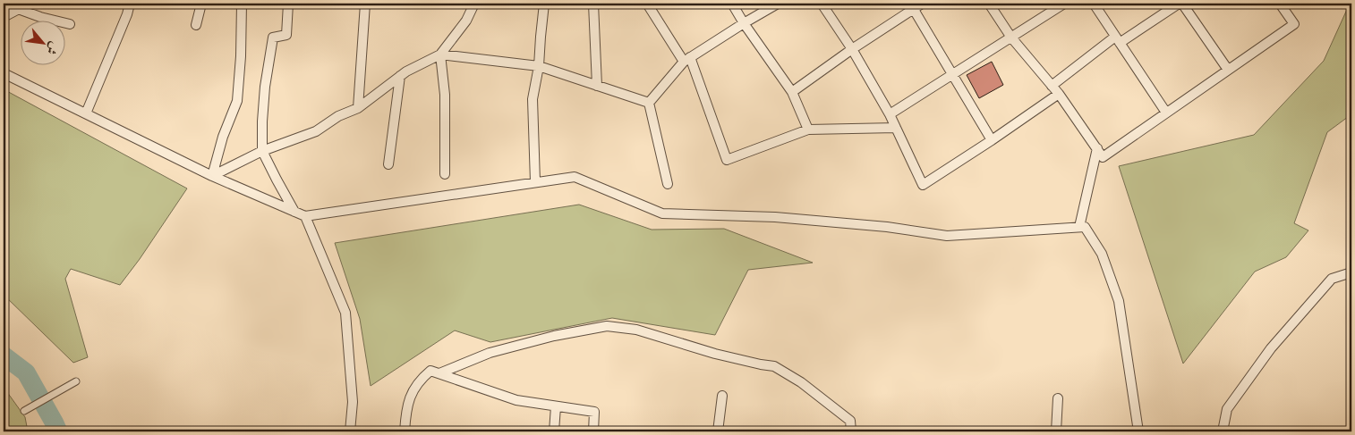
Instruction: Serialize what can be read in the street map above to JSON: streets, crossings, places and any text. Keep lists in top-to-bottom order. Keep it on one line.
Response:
{"north":"bottom right"}
